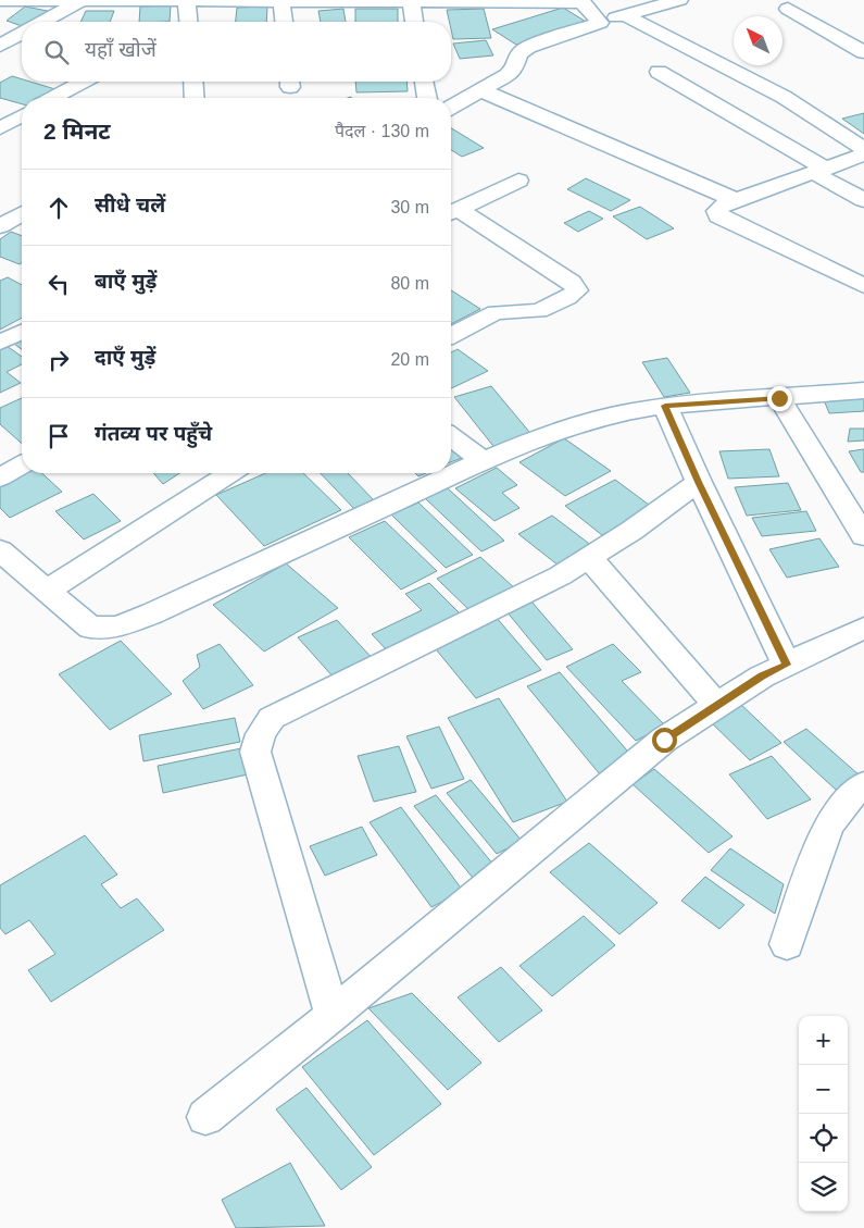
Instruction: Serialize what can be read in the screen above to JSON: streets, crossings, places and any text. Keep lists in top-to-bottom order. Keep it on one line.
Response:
{"north":"top left","page":{"search":"यहाँ खोजें","heading":["2 मिनट","पैदल · 130 m"],"list":[["सीधे चलें","30 m"],["बाएँ मुड़ें","80 m"],["दाएँ मुड़ें","20 m"],"गंतव्य पर पहुँचे"],"map_buttons":["+","−"]}}
